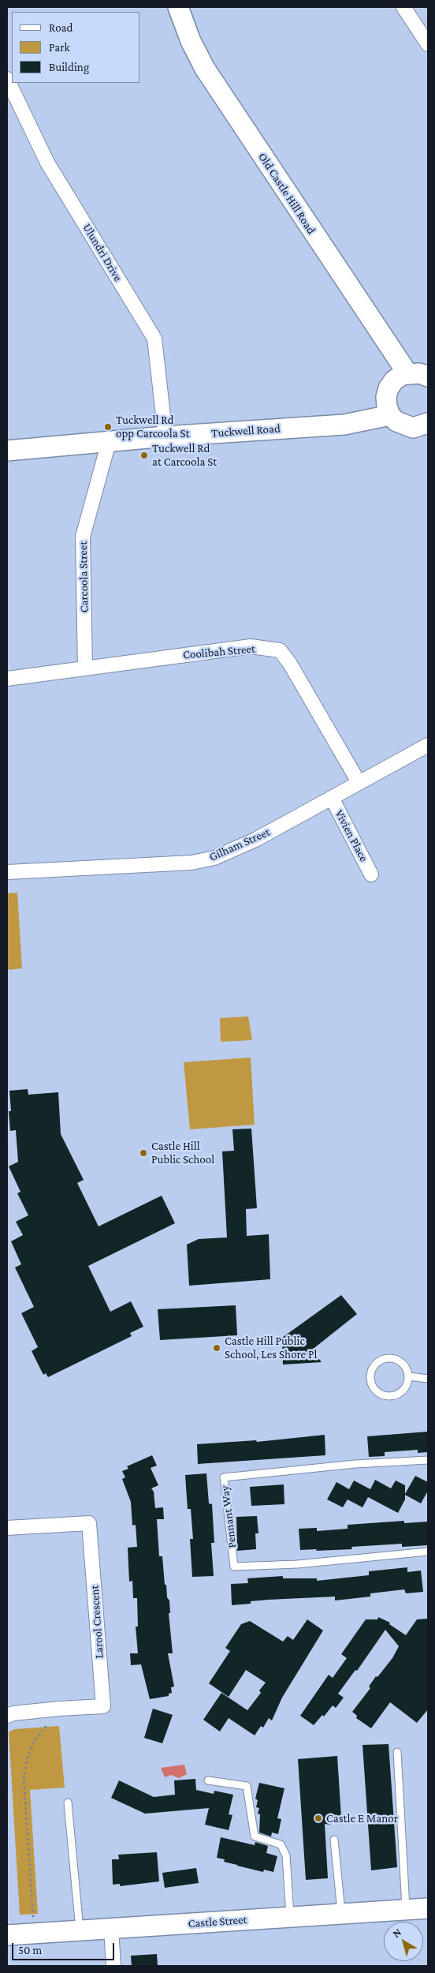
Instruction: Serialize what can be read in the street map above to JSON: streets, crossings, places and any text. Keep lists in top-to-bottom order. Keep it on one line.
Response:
{"streets":{"street":["Old Castle Hill Road","Ulundri Drive","Tuckwell Road","Carcoola Street","Coolibah Street","Vivien Place","Gilham Street","Larool Crescent","Castle Street"],"lane":["Pennant Way"]},"crossings":[["Ulundri Drive","Tuckwell Road"],["Tuckwell Road","Carcoola Street"],["Carcoola Street","Coolibah Street"],["Coolibah Street","Gilham Street"],["Vivien Place","Gilham Street"]],"places":["Tuckwell Rd opp Carcoola St","Tuckwell Rd at Carcoola St","Castle Hill Public School","Castle Hill Public School, Les Shore Pl","Castle E Manor"],"legend":["Road","Park","Building"],"scale_bar":"50 m","north":"top left"}
